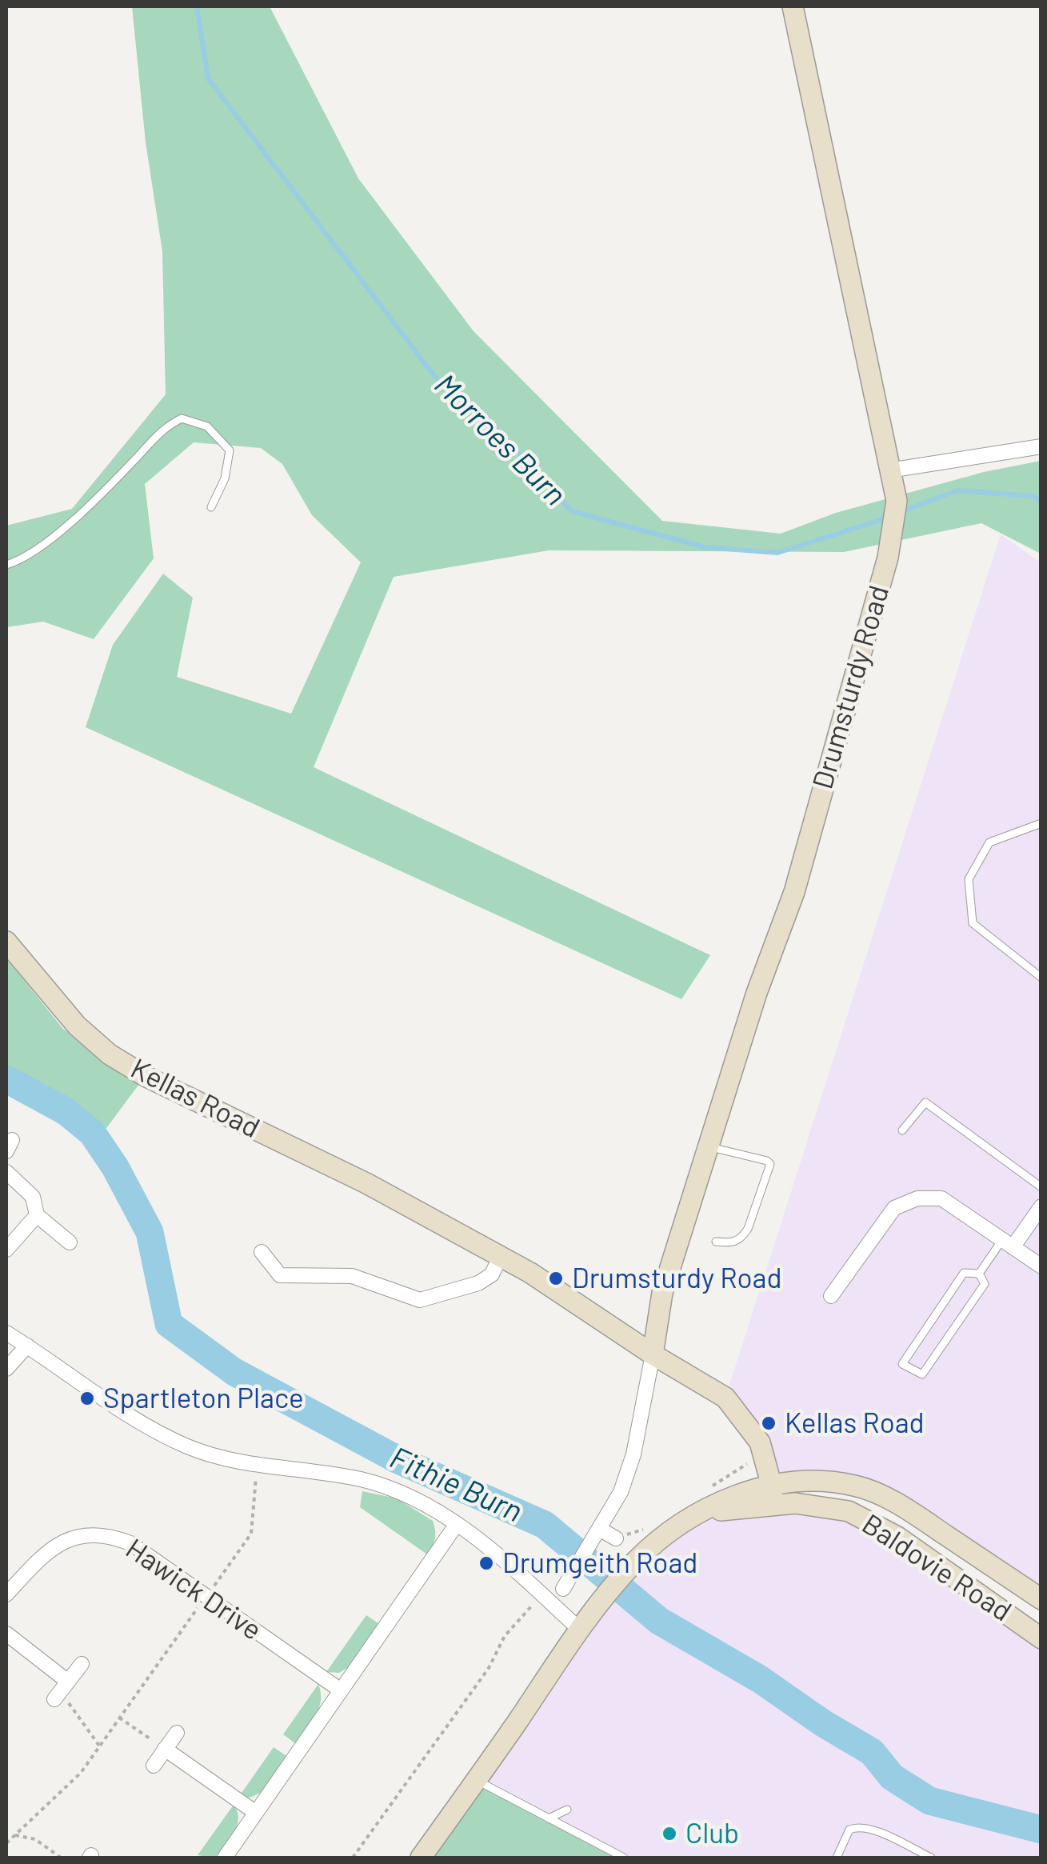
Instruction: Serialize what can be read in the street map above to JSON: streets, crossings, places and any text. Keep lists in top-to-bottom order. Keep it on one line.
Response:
{"streets":{"main road":["Drumsturdy Road","Kellas Road","Baldovie Road"],"street":["Hawick Drive"]},"crossings":[["Drumsturdy Road","Kellas Road"],["Kellas Road","Baldovie Road"]],"water":["Morroes Burn","Fithie Burn"],"places":["Drumsturdy Road","Spartleton Place","Kellas Road","Drumgeith Road","Club"]}
